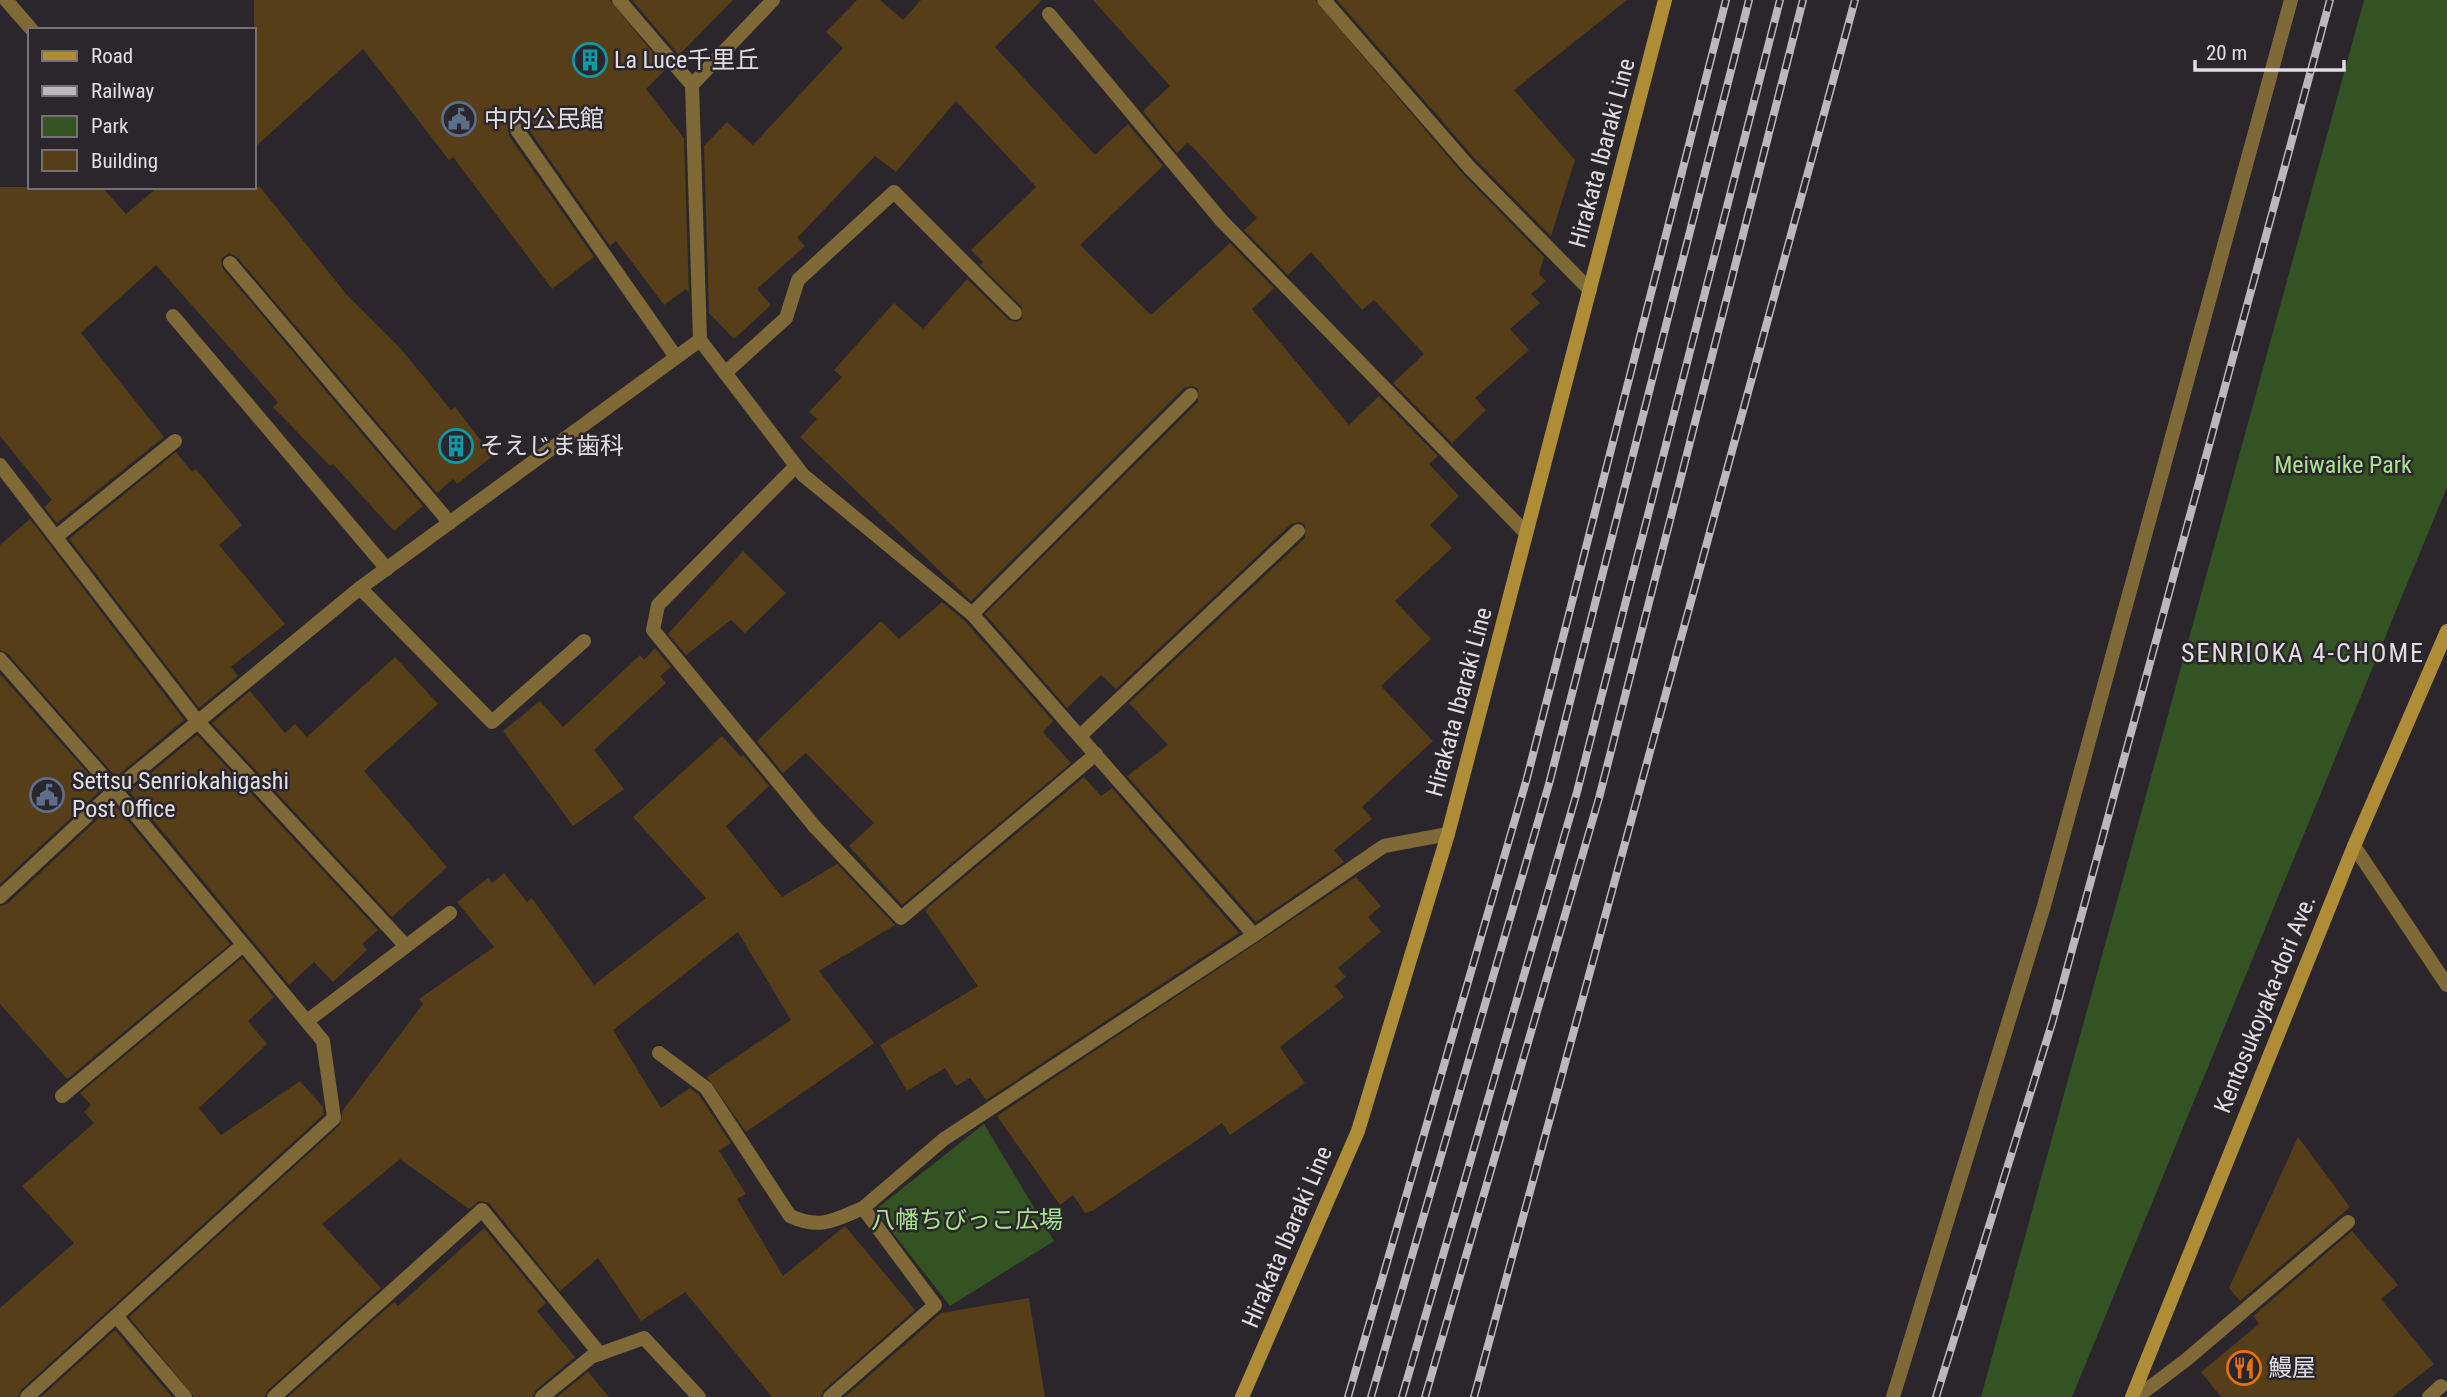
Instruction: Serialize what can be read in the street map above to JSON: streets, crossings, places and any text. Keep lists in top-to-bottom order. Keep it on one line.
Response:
{"streets":{"main road":["Hirakata Ibaraki Line","Kentosukoyaka-dori Ave."]},"districts":["SENRIOKA 4-CHOME"],"parks":["Meiwaike Park","八幡ちびっこ広場"],"places":{"building":["La Luce千里丘","そえじま歯科"],"public building":["中内公民館","Settsu Senriokahigashi Post Office"],"restaurant":["鰻屋"]},"legend":["Road","Railway","Park","Building"],"scale_bar":"20 m"}
